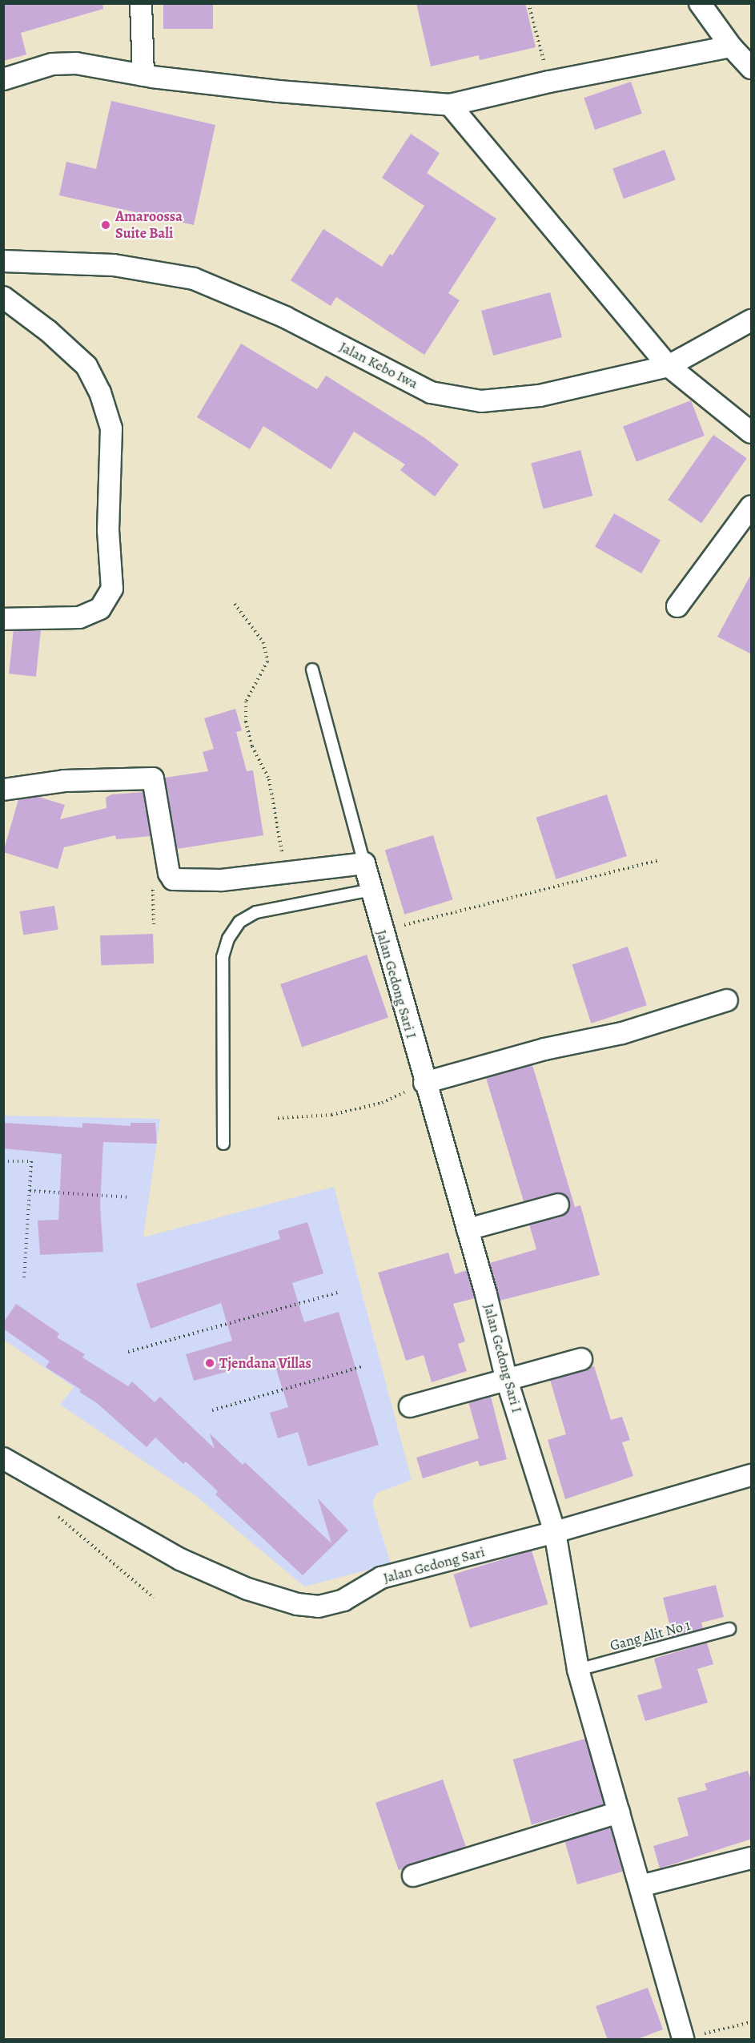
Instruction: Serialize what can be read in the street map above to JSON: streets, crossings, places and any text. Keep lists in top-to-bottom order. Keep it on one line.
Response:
{"streets":{"street":["Jalan Kebo Iwa","Jalan Gedong Sari I","Jalan Gedong Sari"],"lane":["Gang Alit No 1"]},"crossings":[["Jalan Gedong Sari I","Jalan Gedong Sari"],["Jalan Gedong Sari I","Gang Alit No 1"]],"places":["Amaroossa Suite Bali","Tjendana Villas"]}
